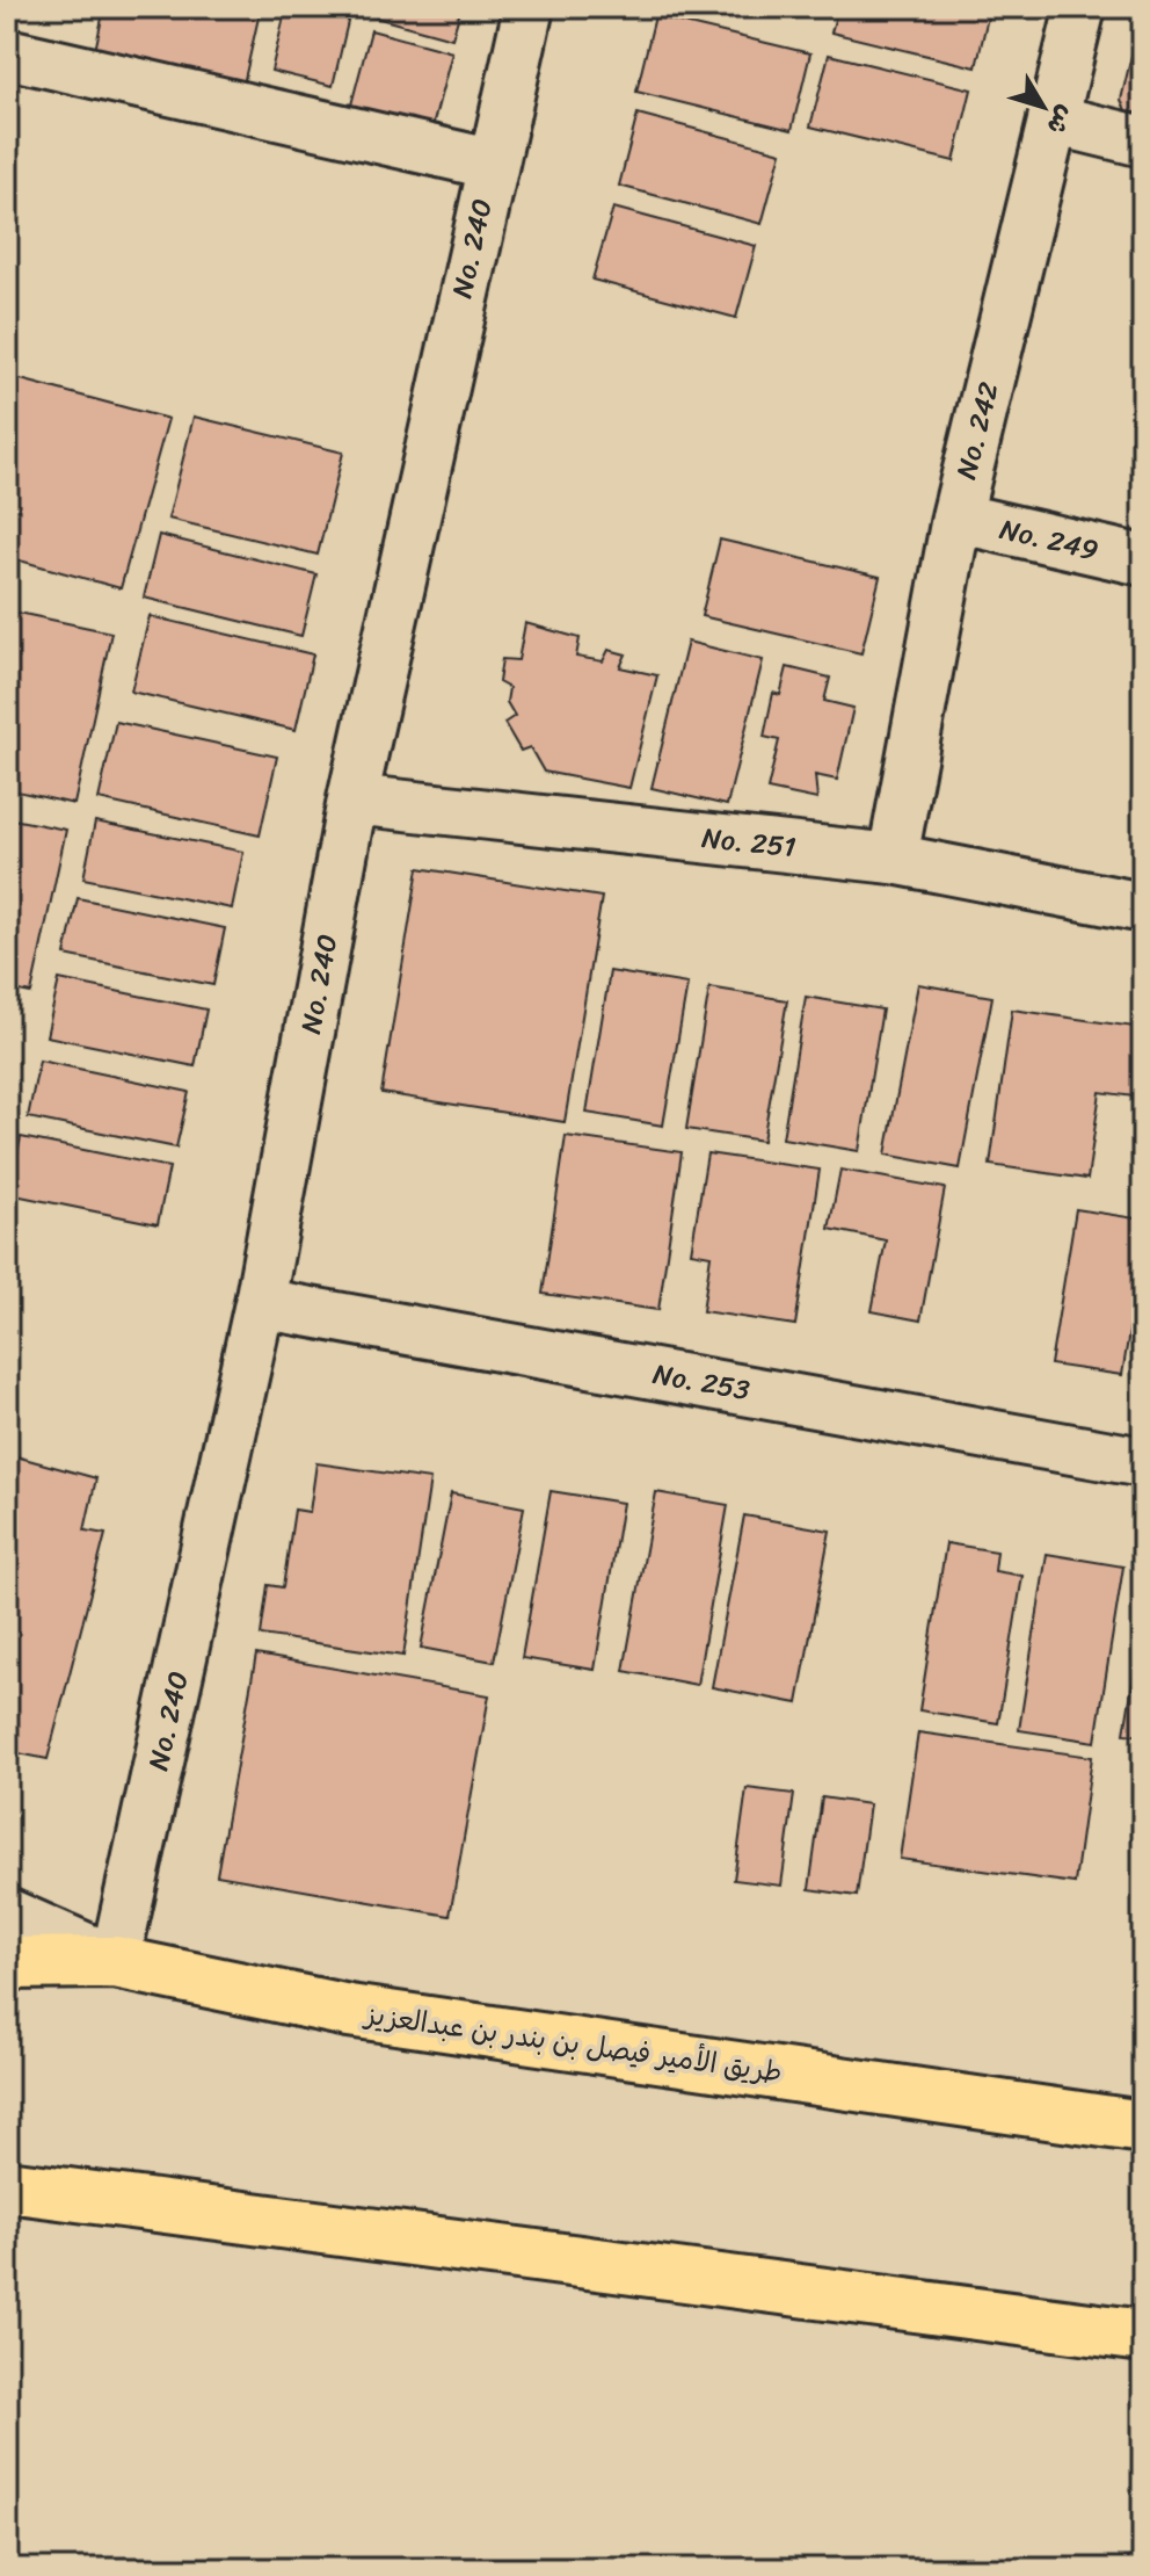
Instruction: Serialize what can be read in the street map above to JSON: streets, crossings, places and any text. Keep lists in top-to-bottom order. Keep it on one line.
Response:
{"streets":{"main road":["طريق الأمير فيصل بن بندر بن عبدالعزيز"],"street":["No. 240","No. 242","No. 249","No. 251","No. 253"]},"crossings":[["No. 240","No. 251"],["No. 240","No. 253"],["No. 240","طريق الأمير فيصل بن بندر بن عبدالعزيز"],["No. 242","No. 249"],["No. 242","No. 251"]],"north":"bottom right"}
